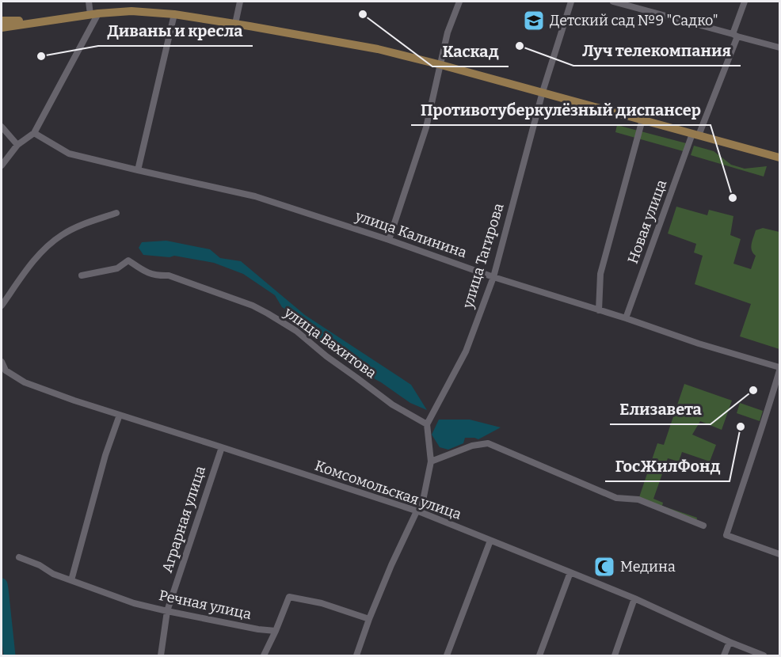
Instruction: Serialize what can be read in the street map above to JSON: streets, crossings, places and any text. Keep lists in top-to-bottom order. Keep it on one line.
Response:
{"streets":{"street":["Новая улица","улица Калинина","улица Тагирова","улица Вахитова","Комсомольская улица","Аграрная улица","Речная улица"]},"crossings":[["Новая улица","улица Калинина"],["улица Калинина","улица Тагирова"],["улица Тагирова","улица Вахитова"],["Комсомольская улица","Аграрная улица"],["Аграрная улица","Речная улица"]],"places":{"other":["Каскад","Луч телекомпания","Диваны и кресла","Противотуберкулёзный диспансер","Елизавета","ГосЖилФонд"],"school or university":["Детский сад №9 \"Садко\""],"mosque":["Медина"]}}
